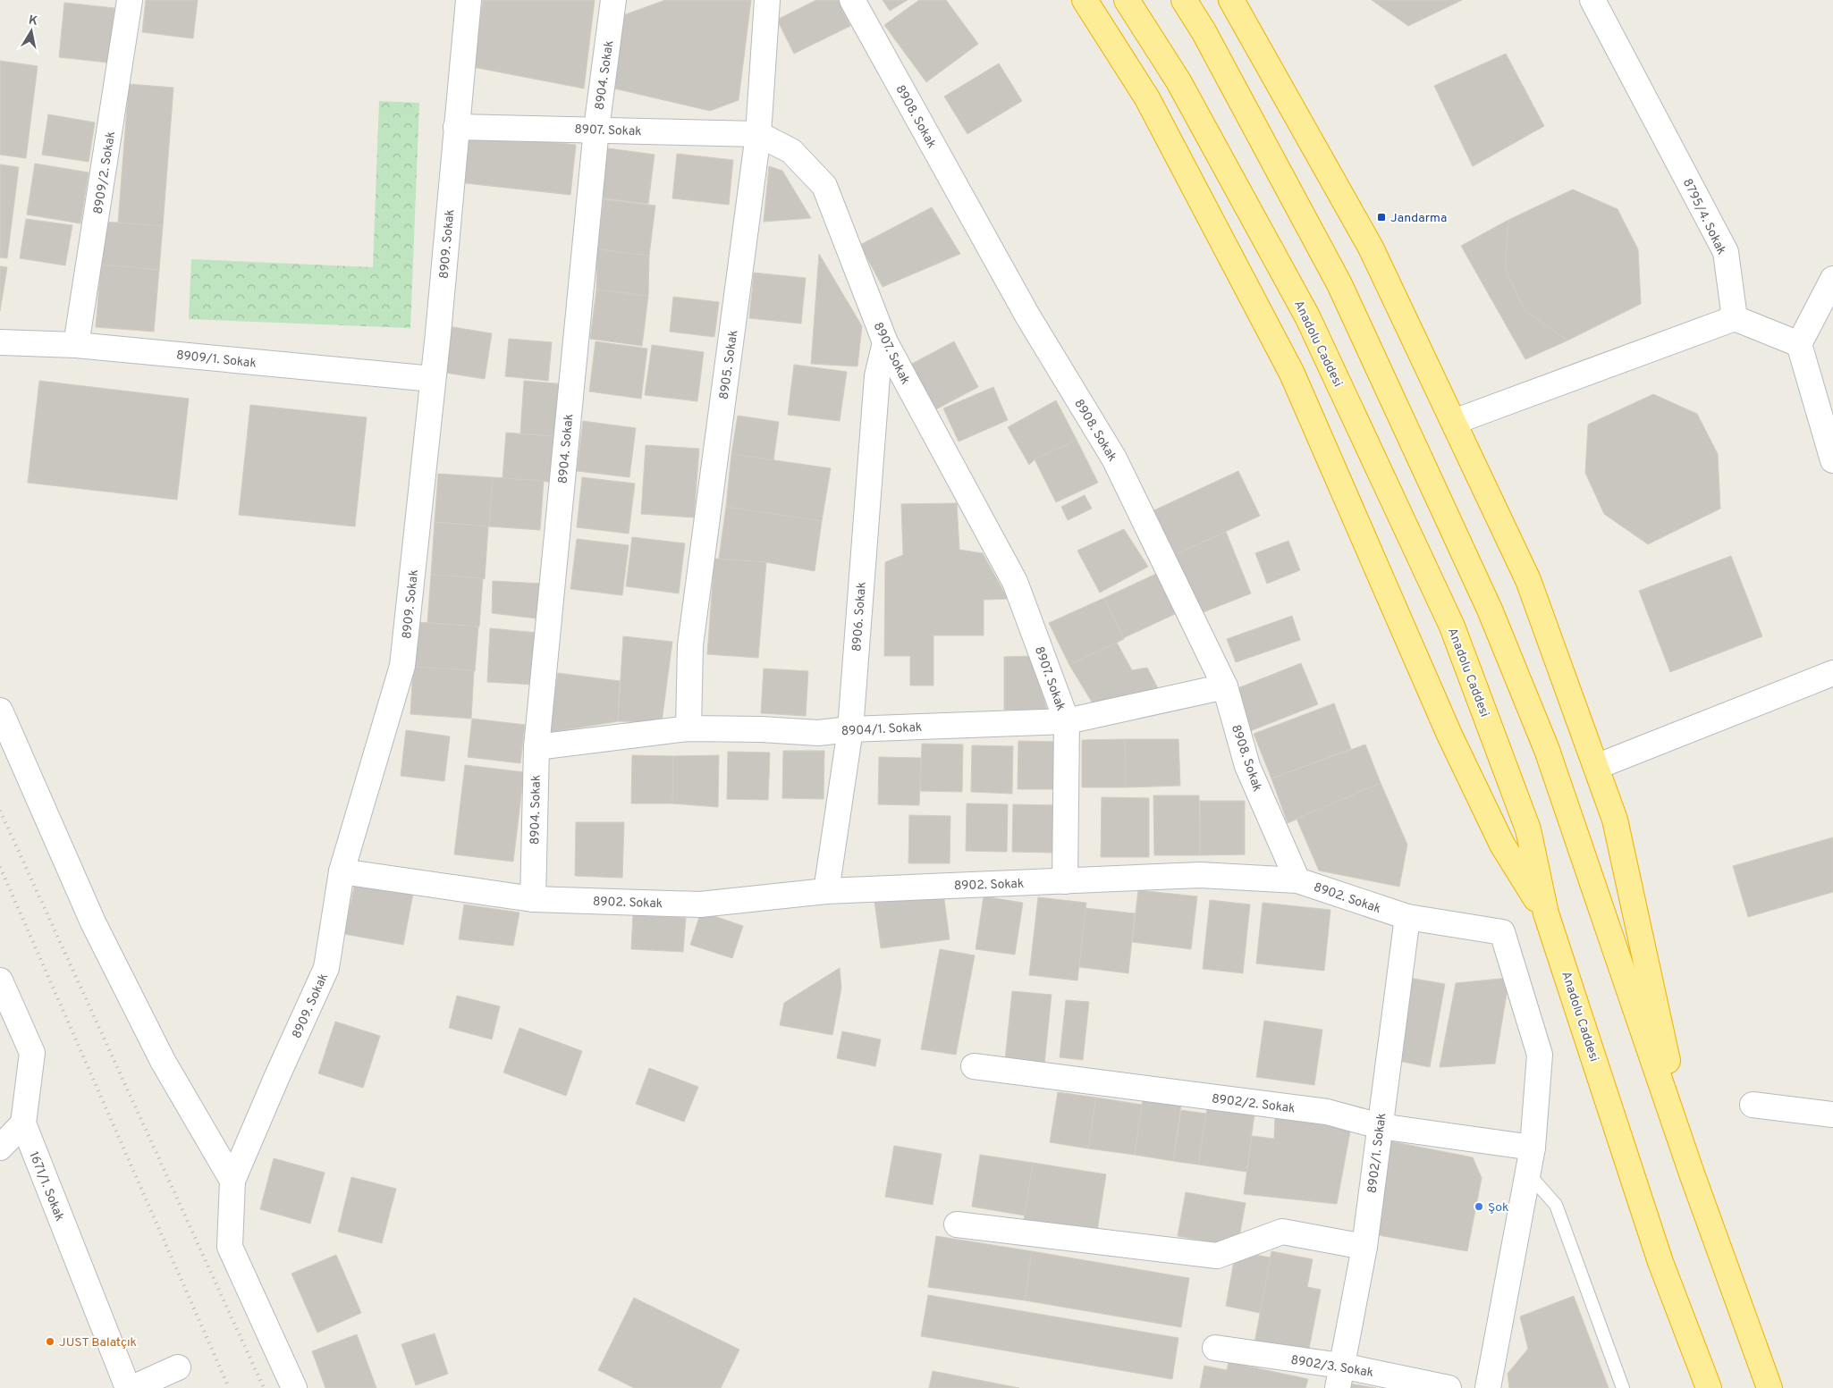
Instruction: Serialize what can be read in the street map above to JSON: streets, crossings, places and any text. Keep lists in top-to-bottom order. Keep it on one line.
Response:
{"streets":{"highway":["Anadolu Caddesi"],"street":["8904. Sokak","8908. Sokak","8907. Sokak","8909/2. Sokak","8795/4. Sokak","8909. Sokak","8909/1. Sokak","8905. Sokak","8906. Sokak","8904/1. Sokak","8902. Sokak","8902/2. Sokak","8902/1. Sokak","1671/1. Sokak","8902/3. Sokak"]},"crossings":[["8904. Sokak","8907. Sokak"],["8904. Sokak","8904/1. Sokak"],["8904. Sokak","8902. Sokak"],["8908. Sokak","8904/1. Sokak"],["8908. Sokak","8902. Sokak"],["8907. Sokak","8909. Sokak"],["8907. Sokak","8905. Sokak"],["8907. Sokak","8906. Sokak"],["8907. Sokak","8904/1. Sokak"],["8907. Sokak","8902. Sokak"],["8909/2. Sokak","8909/1. Sokak"],["8909. Sokak","8909/1. Sokak"],["8909. Sokak","8902. Sokak"],["8905. Sokak","8904/1. Sokak"],["8906. Sokak","8904/1. Sokak"],["8906. Sokak","8902. Sokak"],["8902. Sokak","8902/2. Sokak"],["8902. Sokak","8902/1. Sokak"],["8902/2. Sokak","8902/1. Sokak"],["8902/1. Sokak","8902/3. Sokak"]],"places":{"transit":["Jandarma"],"other":["Şok","JUST Balatçık"]},"north":"top"}
